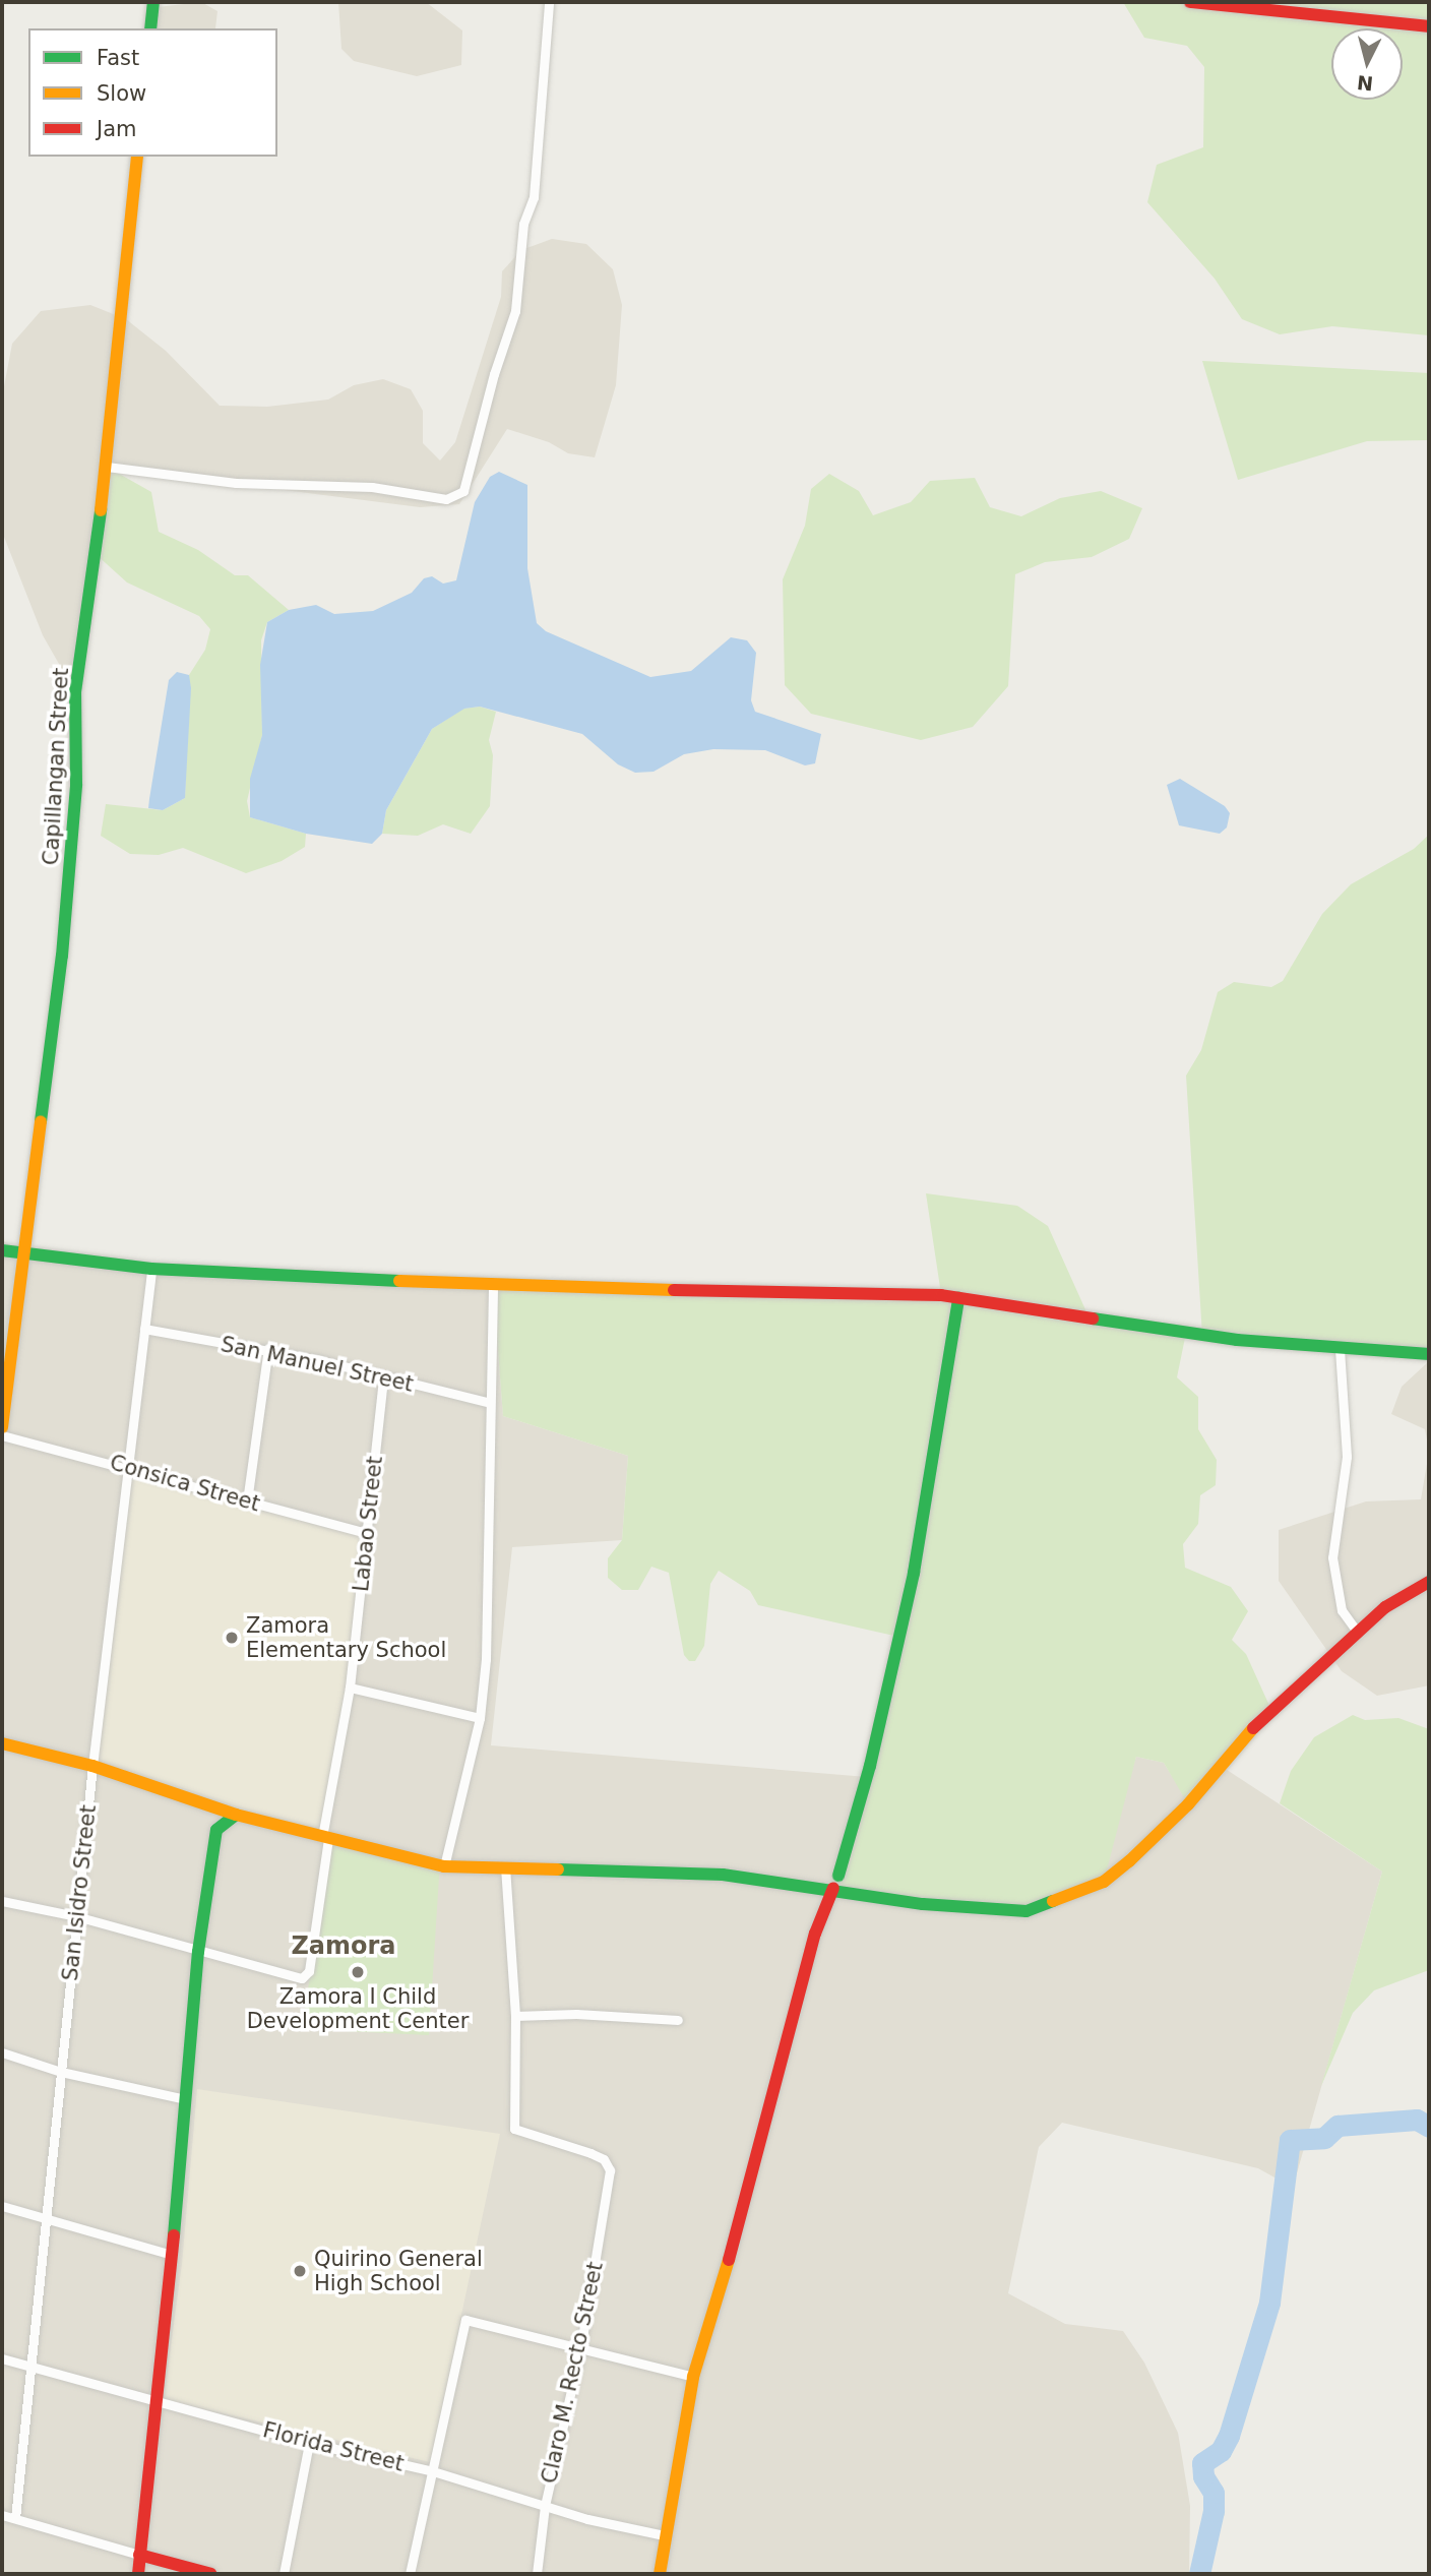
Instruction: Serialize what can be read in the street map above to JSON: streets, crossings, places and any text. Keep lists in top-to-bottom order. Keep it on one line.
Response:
{"streets":{"street":["Capillangan Street","San Manuel Street","Consica Street","Labao Street","San Isidro Street","Claro M. Recto Street","Florida Street"]},"crossings":[["San Manuel Street","Labao Street"],["San Manuel Street","San Isidro Street"],["Consica Street","Labao Street"],["Consica Street","San Isidro Street"],["San Isidro Street","Florida Street"],["Claro M. Recto Street","Florida Street"]],"districts":["Zamora"],"places":["Zamora Elementary School","Zamora I Child Development Center","Quirino General High School"],"legend":["Fast","Slow","Jam"],"north":"bottom"}
